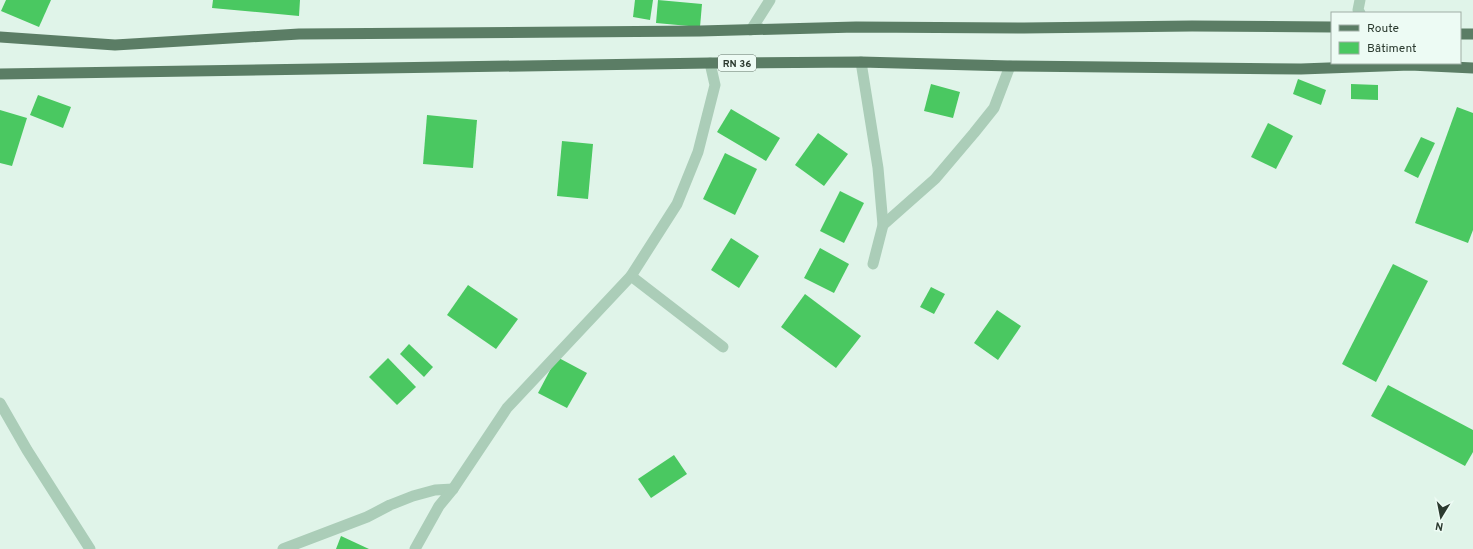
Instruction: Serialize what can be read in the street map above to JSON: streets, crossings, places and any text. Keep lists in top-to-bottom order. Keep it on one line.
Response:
{"streets":{"main road":["RN 36"]},"legend":["Route","Bâtiment"],"north":"bottom"}
